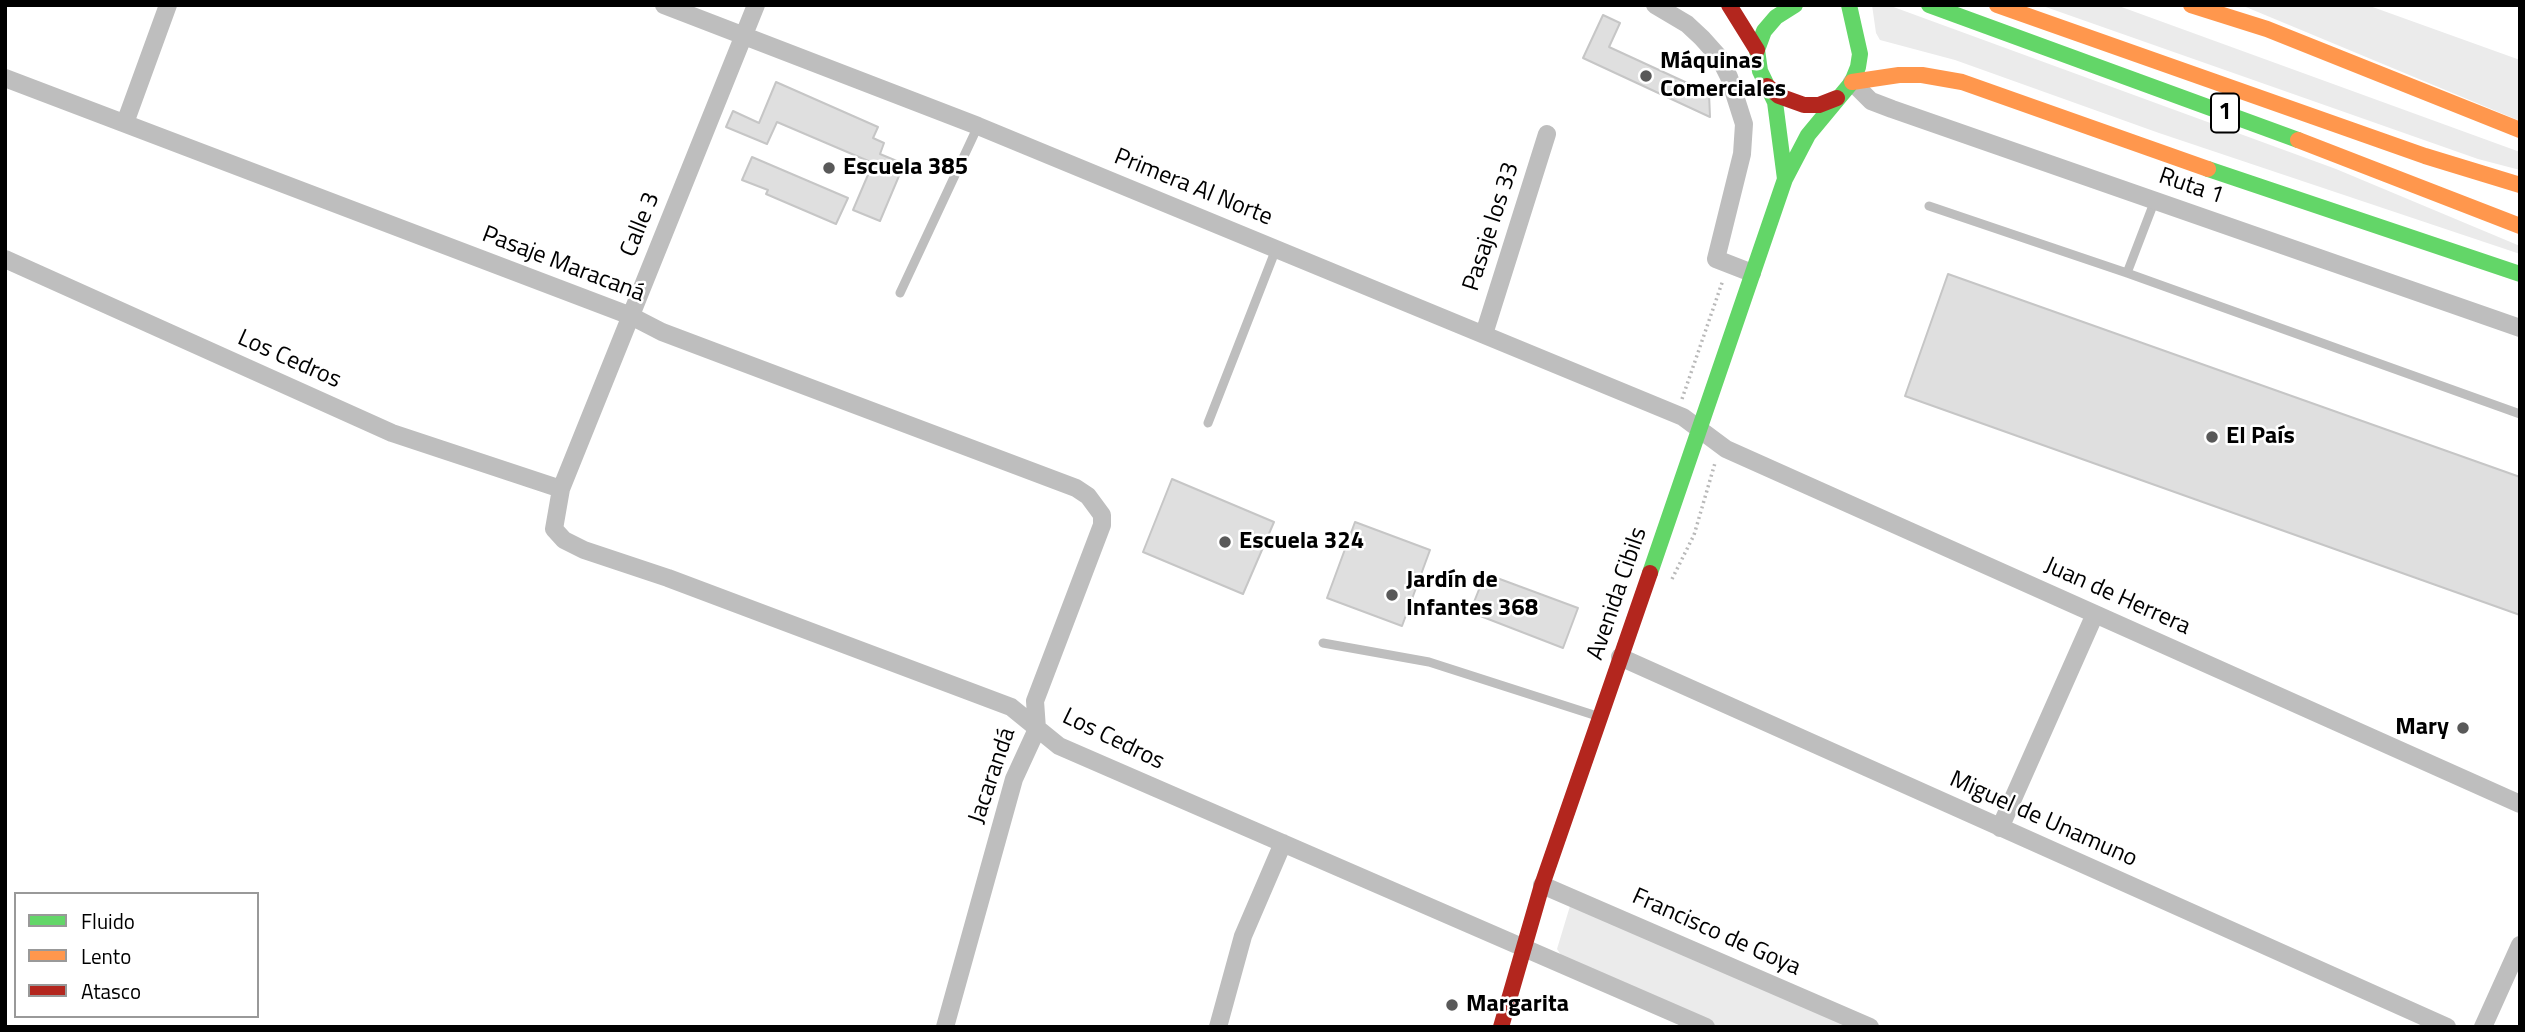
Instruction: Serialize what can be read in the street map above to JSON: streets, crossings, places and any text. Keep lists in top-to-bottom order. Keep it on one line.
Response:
{"streets":{"main road":["1","Avenida Cibils"],"street":["Ruta 1","Primera Al Norte","Calle 3","Pasaje los 33","Pasaje Maracaná","Los Cedros","Juan de Herrera","Jacarandá","Miguel de Unamuno","Francisco de Goya"]},"crossings":[["Ruta 1","Avenida Cibils"],["Primera Al Norte","Calle 3"],["Primera Al Norte","Pasaje los 33"],["Primera Al Norte","Avenida Cibils"],["Primera Al Norte","Juan de Herrera"],["Calle 3","Pasaje Maracaná"],["Calle 3","Los Cedros"],["Pasaje Maracaná","Jacarandá"],["Los Cedros","Avenida Cibils"],["Los Cedros","Jacarandá"],["Avenida Cibils","Juan de Herrera"],["Avenida Cibils","Miguel de Unamuno"],["Avenida Cibils","Francisco de Goya"]],"places":["Máquinas Comerciales","Escuela 385","El País","Escuela 324","Jardín de Infantes 368","Mary","Margarita"],"legend":["Fluido","Lento","Atasco"]}
